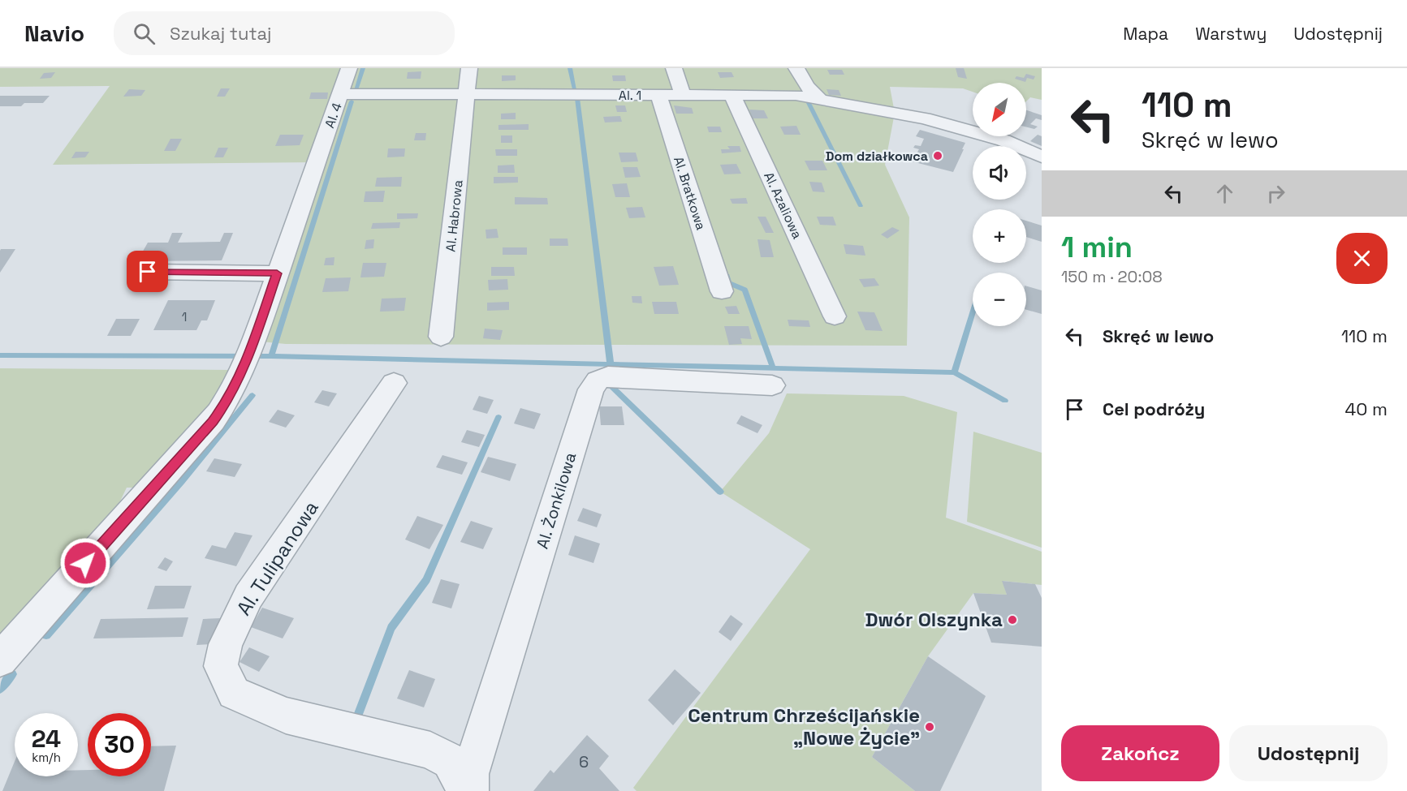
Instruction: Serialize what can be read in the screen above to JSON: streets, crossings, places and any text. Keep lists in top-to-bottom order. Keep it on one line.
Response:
{"streets":{"street":["Al. 1","Al. 4","Al. Bratkowa","Al. Azaliowa","Al. Habrowa","Al. Żonkilowa","Al. Tulipanowa"]},"crossings":[["Al. 1","Al. 4"],["Al. 1","Al. Bratkowa"],["Al. 1","Al. Azaliowa"],["Al. 1","Al. Habrowa"],["Al. Żonkilowa","Al. Tulipanowa"]],"places":["Dom działkowca","Dwór Olszynka","Centrum Chrześcijańskie „Nowe Życie”"],"house_numbers":["1","6"],"north":"bottom left","page":{"header":"Navio","search":"Szukaj tutaj","nav":["Mapa","Warstwy","Udostępnij"],"turn":["110 m","Skręć w lewo"],"map_buttons":["+","−"],"heading":["1 min","150 m · 20:08"],"list":[{"name":"Skręć w lewo","value":"110 m"},{"name":"Cel podróży","value":"40 m"}],"speed":"24 km/h","limit":"30","buttons":["Zakończ","Udostępnij"]}}
